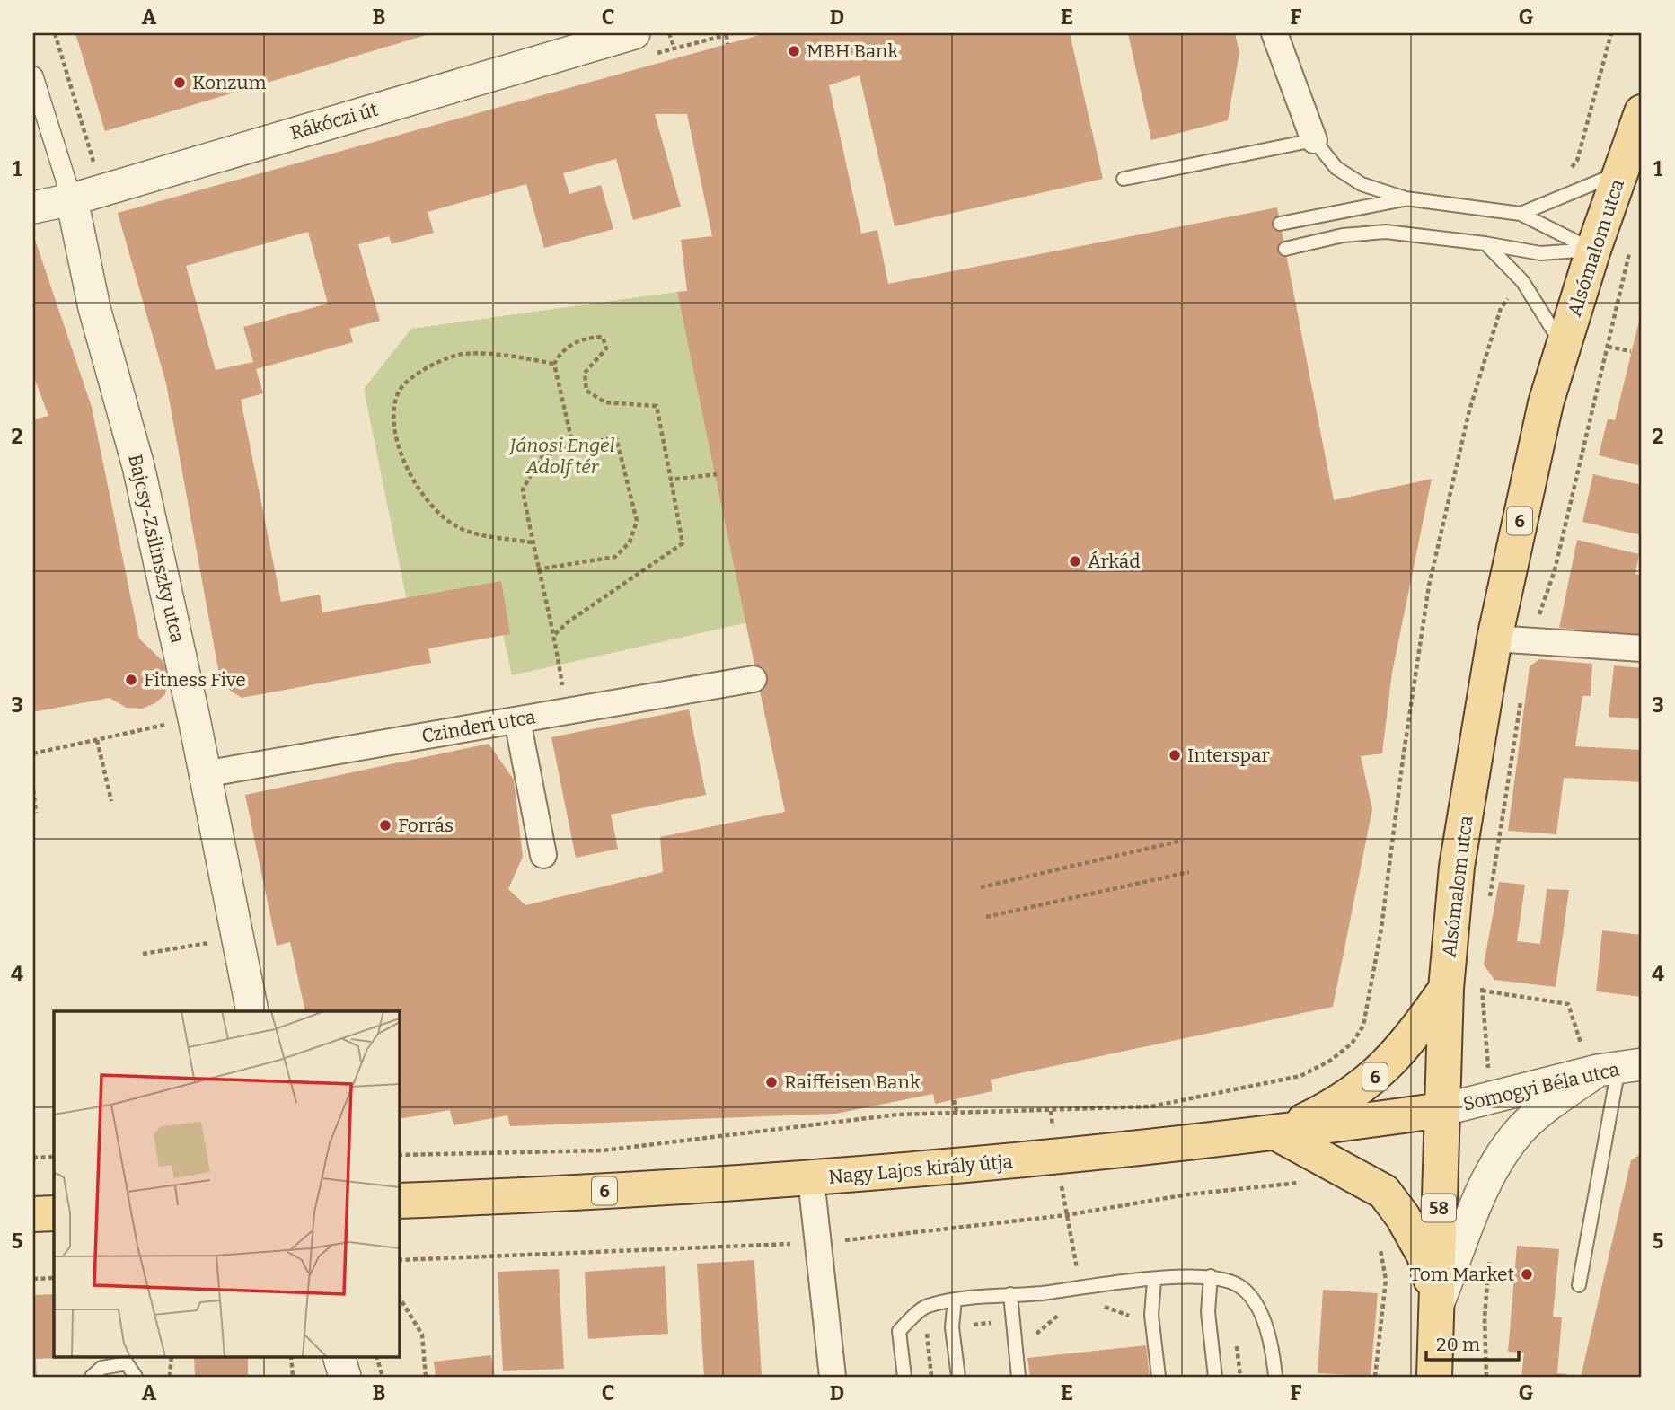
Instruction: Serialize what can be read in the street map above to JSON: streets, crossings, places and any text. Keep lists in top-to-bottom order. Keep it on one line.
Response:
{"streets":{"main road":["Alsómalom utca","6","Nagy Lajos király útja","58"],"street":["Rákóczi út","Bajcsy-Zsilinszky utca","Czinderi utca","Somogyi Béla utca"]},"crossings":[["Rákóczi út","Bajcsy-Zsilinszky utca"],["Alsómalom utca","6"],["Alsómalom utca","Somogyi Béla utca"],["Alsómalom utca","Nagy Lajos király útja"],["6","Nagy Lajos király útja"],["Bajcsy-Zsilinszky utca","Czinderi utca"],["Somogyi Béla utca","Nagy Lajos király útja"]],"parks":["Jánosi Engel Adolf tér"],"places":["MBH Bank","Konzum","Árkád","Fitness Five","Interspar","Forrás","Raiffeisen Bank","Tom Market"],"scale_bar":"20 m","grid":{"columns":["A","B","C","D","E","F","G"],"rows":["1","2","3","4","5"]}}
